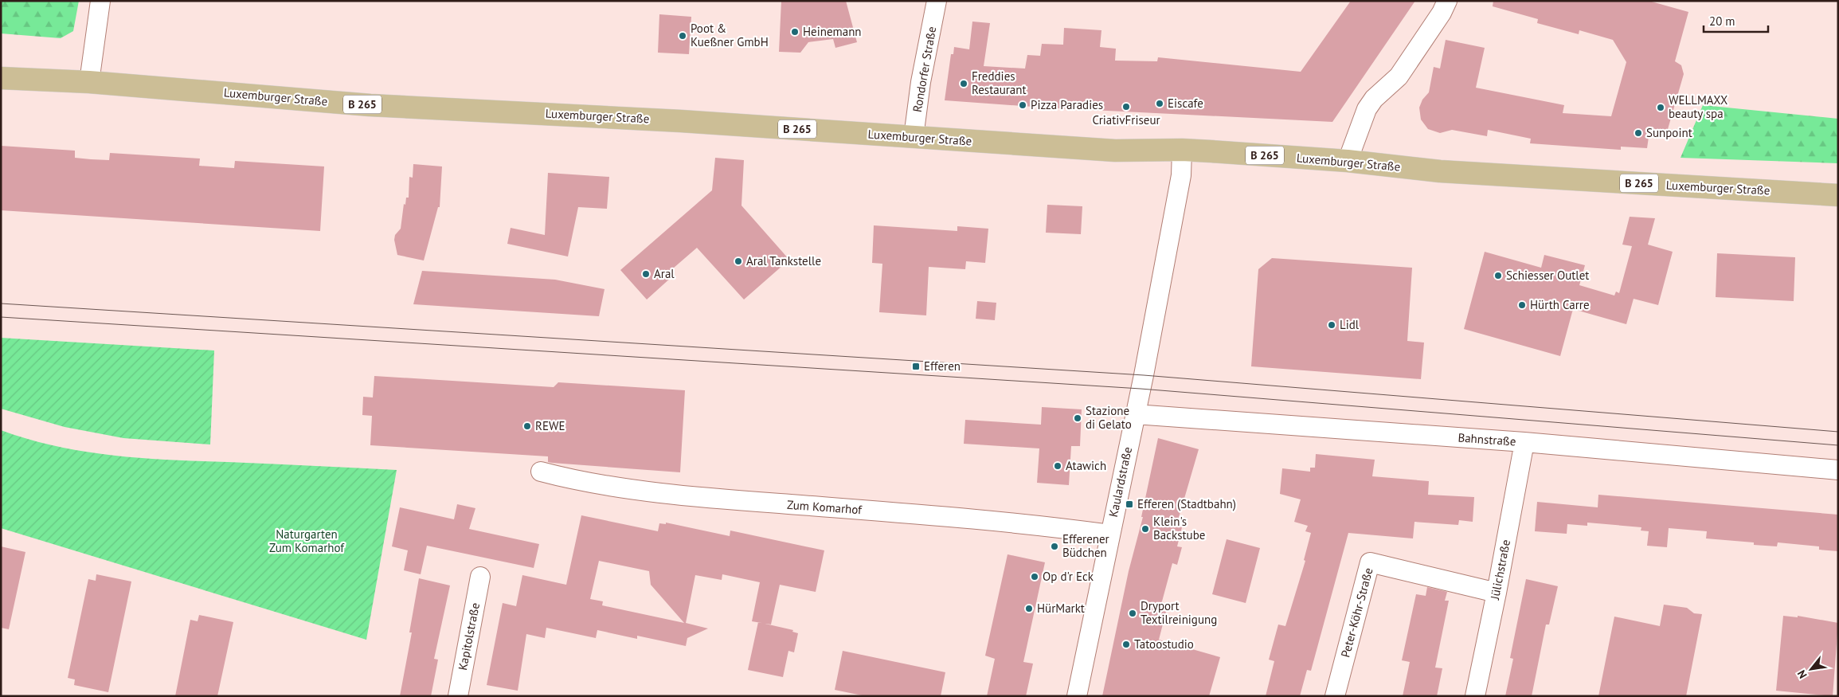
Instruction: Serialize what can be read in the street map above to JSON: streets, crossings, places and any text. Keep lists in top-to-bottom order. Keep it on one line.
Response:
{"streets":{"main road":["Luxemburger Straße","B 265"],"street":["Rondorfer Straße","Bahnstraße","Kaulardstraße","Zum Komarhof","Jülichstraße","Peter-Köhr-Straße","Kapitolstraße"]},"crossings":[["Rondorfer Straße","Luxemburger Straße"],["Luxemburger Straße","Kaulardstraße"],["Bahnstraße","Kaulardstraße"],["Bahnstraße","Jülichstraße"],["Kaulardstraße","Zum Komarhof"],["Jülichstraße","Peter-Köhr-Straße"]],"parks":["Naturgarten Zum Komarhof"],"places":{"other":["Heinemann","Poot & Kueßner GmbH","Freddies Restaurant","Eiscafe","Pizza Paradies","CriativFriseur","WELLMAXX beauty spa","Sunpoint","Aral Tankstelle","Aral","Schiesser Outlet","Hürth Carre","Lidl","Stazione di Gelato","REWE","Atawich","Klein's Backstube","Efferener Büdchen","Op d'r Eck","HürMarkt","Dryport Textilreinigung","Tatoostudio"],"transit":["Efferen","Efferen (Stadtbahn)"]},"scale_bar":"20 m","north":"bottom left"}
